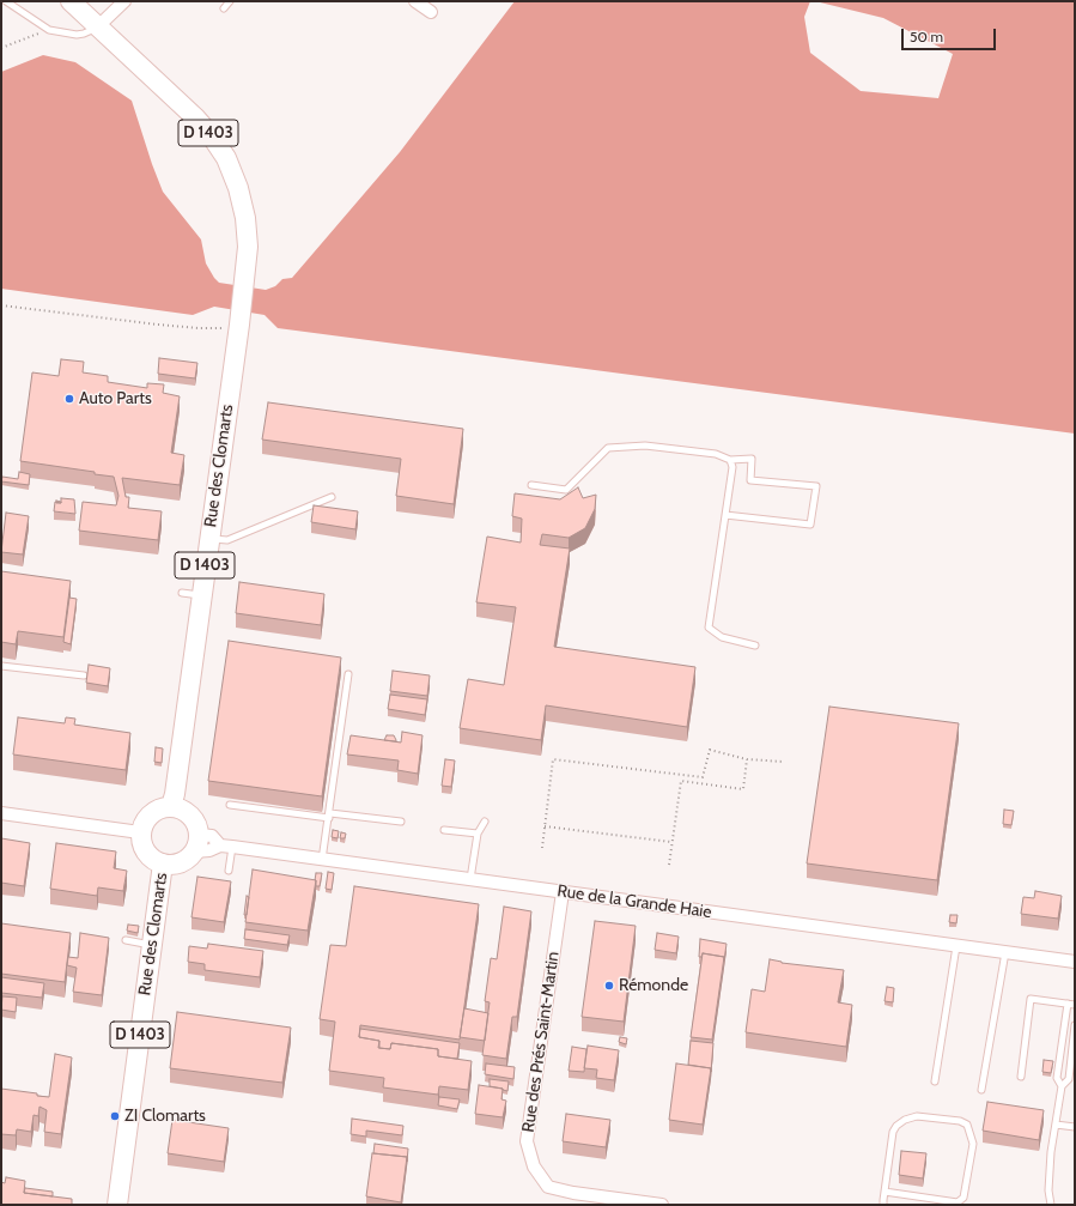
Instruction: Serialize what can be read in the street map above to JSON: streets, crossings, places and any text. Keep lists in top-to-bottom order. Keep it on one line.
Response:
{"streets":{"main road":["D 1403","Rue des Clomarts"],"street":["Rue de la Grande Haie","Rue des Prés Saint-Martin"]},"crossings":[["D 1403","Rue des Clomarts"],["Rue des Clomarts","Rue de la Grande Haie"],["Rue de la Grande Haie","Rue des Prés Saint-Martin"]],"places":["Auto Parts","Rémonde","ZI Clomarts"],"scale_bar":"50 m"}
